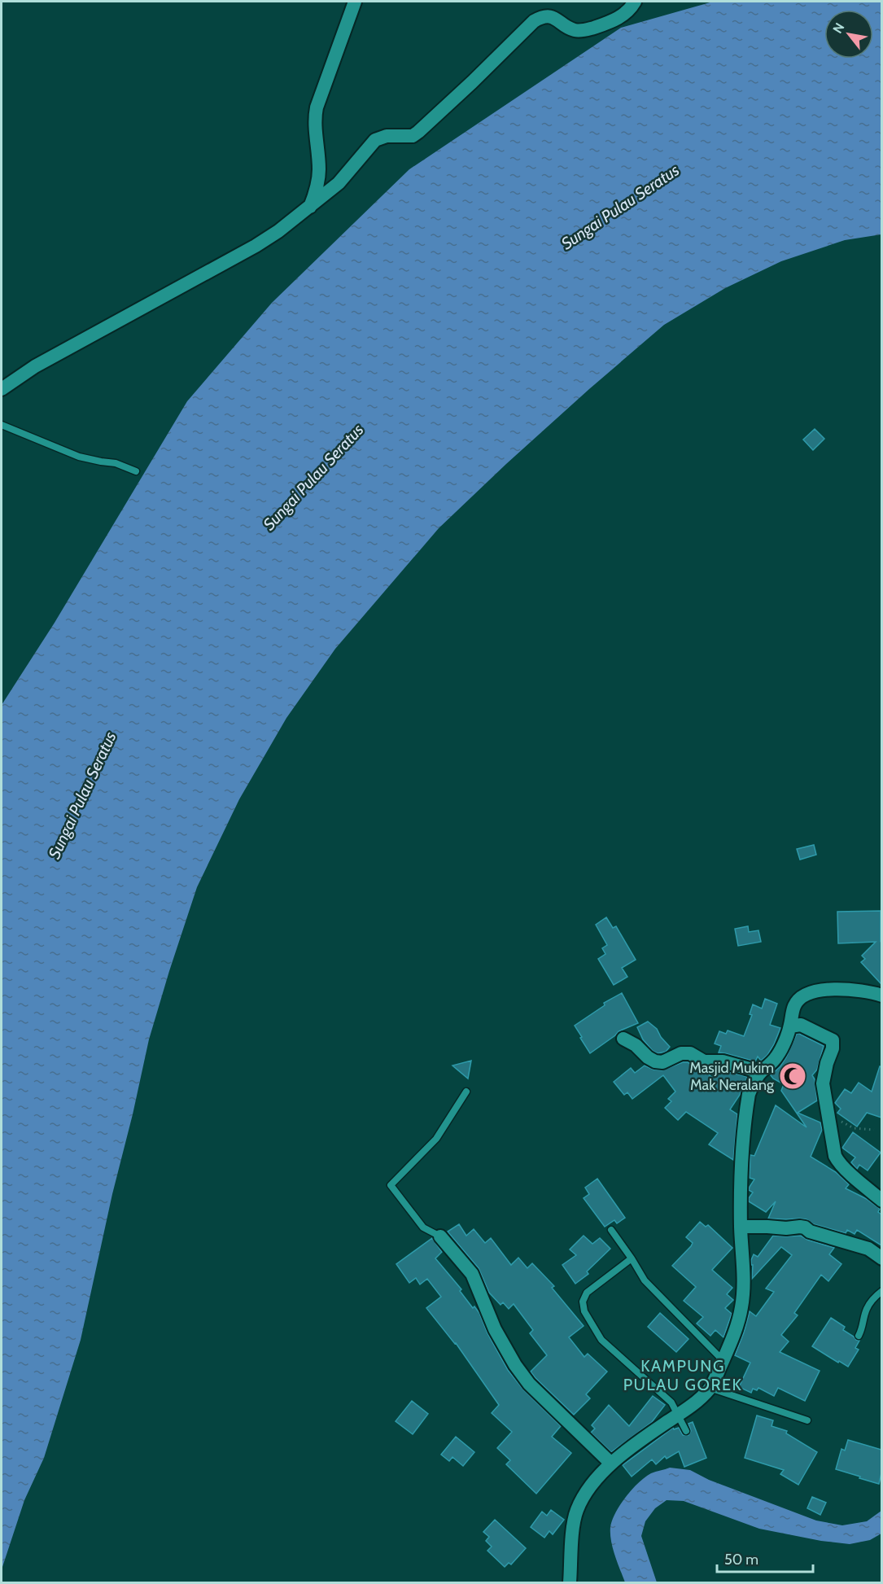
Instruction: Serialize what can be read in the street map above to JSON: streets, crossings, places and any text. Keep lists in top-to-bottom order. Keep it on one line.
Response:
{"districts":["KAMPUNG PULAU GOREK"],"water":["Sungai Pulau Seratus"],"places":{"mosque":["Masjid Mukim Mak Neralang"]},"scale_bar":"50 m","north":"top left"}
